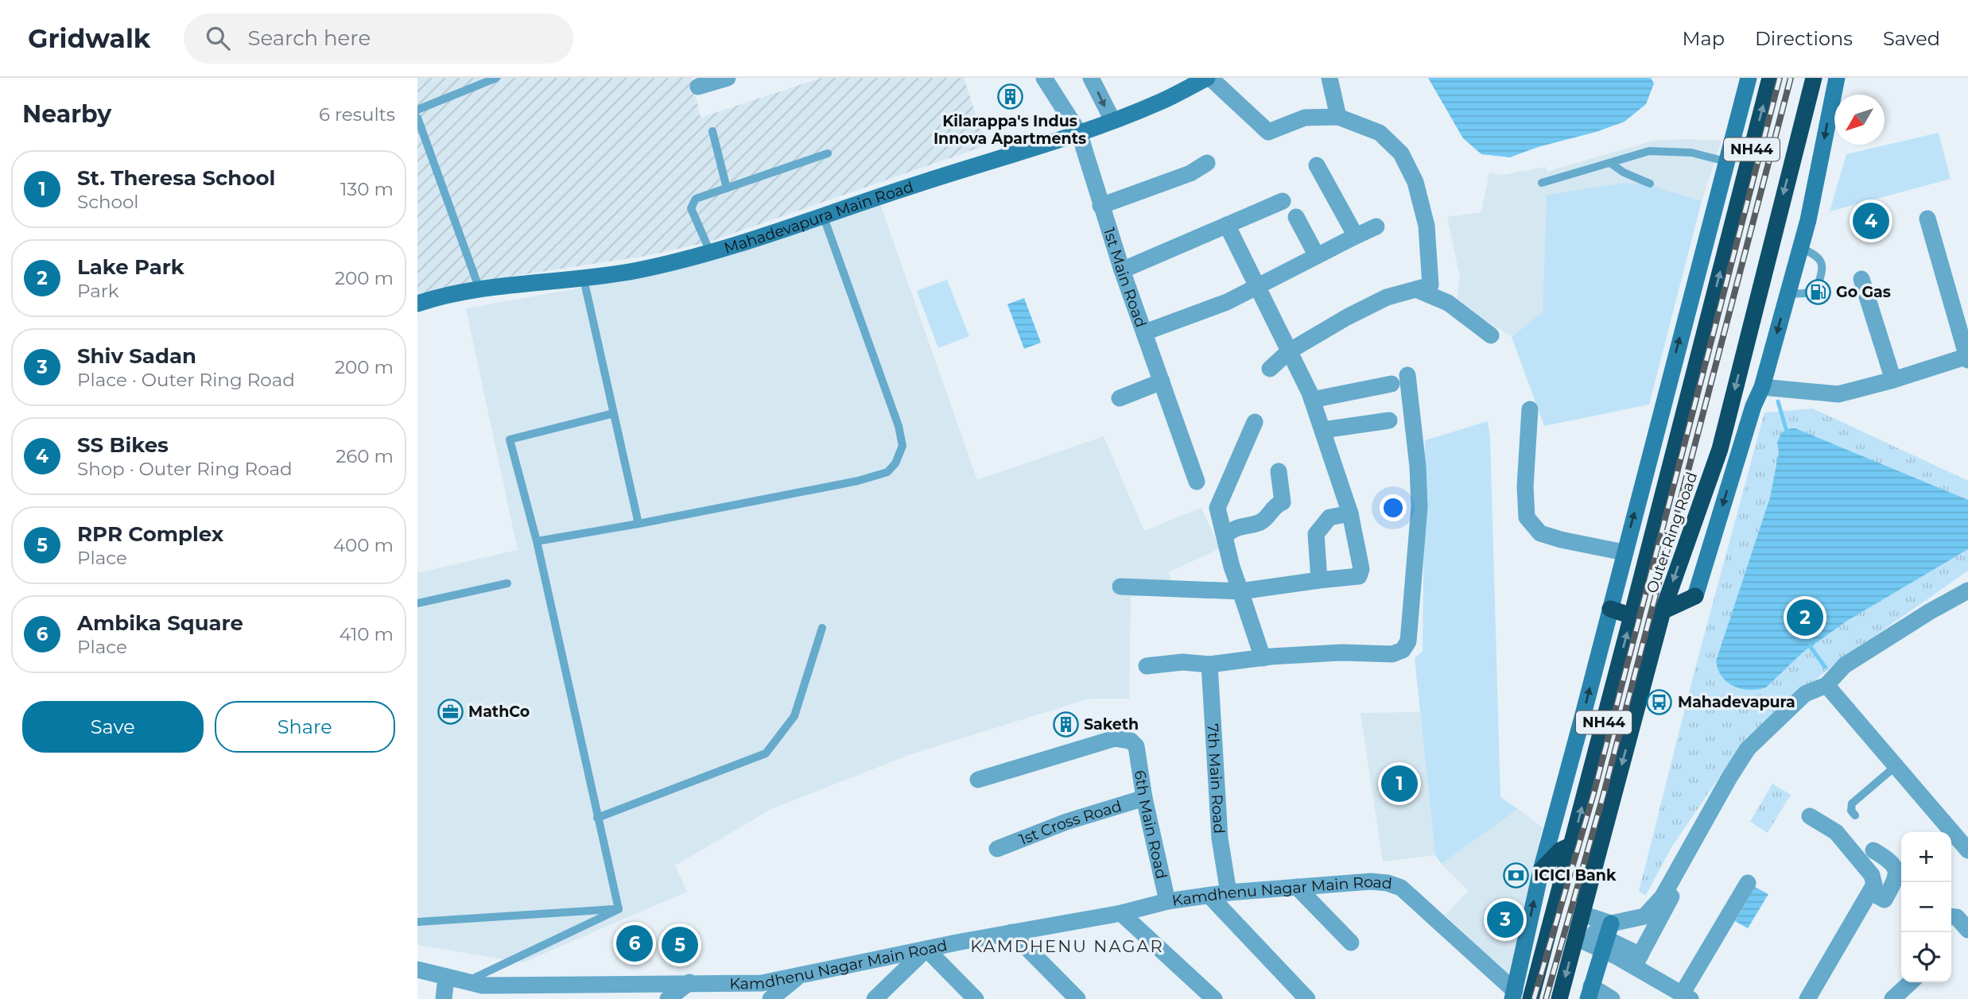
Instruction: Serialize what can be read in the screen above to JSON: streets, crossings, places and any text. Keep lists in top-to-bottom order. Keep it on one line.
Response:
{"streets":{"highway":["NH44","Outer Ring Road"],"street":["Mahadevapura Main Road","1st Main Road","7th Main Road","1st Cross Road","6th Main Road","Kamdhenu Nagar Main Road"]},"crossings":[["Mahadevapura Main Road","1st Main Road"],["7th Main Road","Kamdhenu Nagar Main Road"],["1st Cross Road","6th Main Road"],["6th Main Road","Kamdhenu Nagar Main Road"]],"districts":["KAMDHENU NAGAR"],"places":{"building":["Kilarappa's Indus Innova Apartments","Saketh"],"fuel station":["Go Gas"],"bus stop":["Mahadevapura"],"office":["MathCo"],"bank":["ICICI Bank"]},"north":"bottom left","page":{"header":"Gridwalk","search":"Search here","nav":["Map","Directions","Saved"],"heading":["Nearby","6 results"],"list":[{"mark":"1","name":"St. Theresa School","note":"School","value":"130 m"},{"mark":"2","name":"Lake Park","note":"Park","value":"200 m"},{"mark":"3","name":"Shiv Sadan","note":"Place · Outer Ring Road","value":"200 m"},{"mark":"4","name":"SS Bikes","note":"Shop · Outer Ring Road","value":"260 m"},{"mark":"5","name":"RPR Complex","note":"Place","value":"400 m"},{"mark":"6","name":"Ambika Square","note":"Place","value":"410 m"}],"pins":["4","2","1","3","6","5"],"buttons":["Save","Share"],"map_buttons":["+","−"]}}
